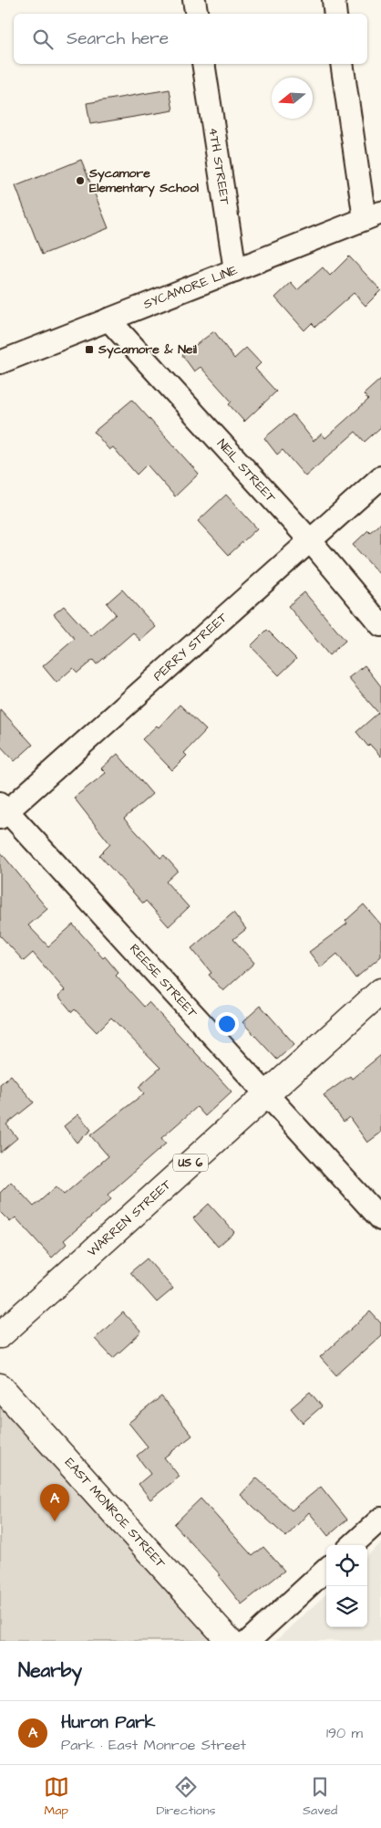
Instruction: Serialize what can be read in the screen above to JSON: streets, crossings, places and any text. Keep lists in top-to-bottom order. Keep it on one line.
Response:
{"streets":{"main road":["US 6","WARREN STREET","EAST MONROE STREET"],"street":["4TH STREET","SYCAMORE LINE","NEIL STREET","PERRY STREET","REESE STREET"]},"crossings":[["4TH STREET","SYCAMORE LINE"],["SYCAMORE LINE","NEIL STREET"],["NEIL STREET","PERRY STREET"],["PERRY STREET","REESE STREET"],["REESE STREET","WARREN STREET"]],"places":{"other":["Sycamore Elementary School"],"transit":["Sycamore & Neil"]},"north":"left","page":{"search":"Search here","pins":"A","heading":"Nearby","list":[{"mark":"A","name":"Huron Park","note":"Park · East Monroe Street","value":"190 m"}],"nav":["Map","Directions","Saved"]}}
